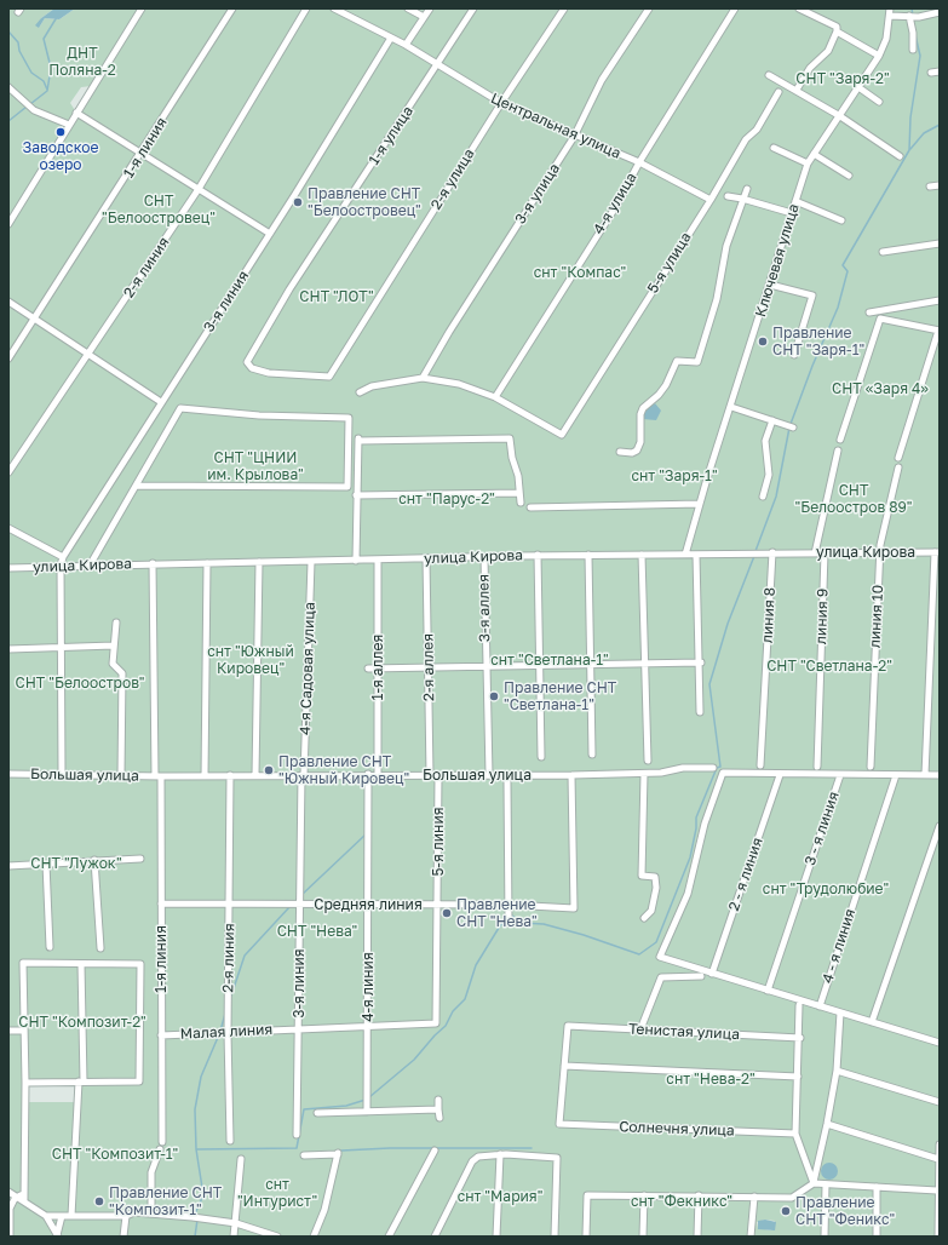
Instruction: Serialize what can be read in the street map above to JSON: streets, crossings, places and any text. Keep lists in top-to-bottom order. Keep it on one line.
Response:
{"streets":{"street":["Центральная улица","1-я улица","1-я линия","2-я улица","3-я улица","4-я улица","Ключевая улица","5-я улица","2-я линия","3-я линия","улица Кирова","3-я аллея","линия 8","линия 9","линия 10","1-я аллея","2-я аллея","4-я Садовая улица","Большая улица","3 - я линия","5-я линия","2 - я линия","Средняя линия","4 - я линия","4-я линия","Малая линия","Тенистая улица","Солнечня улица"]},"crossings":[["Центральная улица","1-я улица"],["Центральная улица","2-я улица"],["Центральная улица","3-я улица"],["Центральная улица","4-я улица"],["Центральная улица","5-я улица"],["Центральная улица","3-я линия"],["1-я улица","2-я улица"],["1-я линия","улица Кирова"],["1-я линия","Большая улица"],["1-я линия","Средняя линия"],["1-я линия","Малая линия"],["4-я улица","5-я улица"],["Ключевая улица","улица Кирова"],["2-я линия","Большая улица"],["2-я линия","Средняя линия"],["2-я линия","Малая линия"],["3-я линия","улица Кирова"],["3-я линия","4-я Садовая улица"],["3-я линия","Большая улица"],["3-я линия","Средняя линия"],["3-я линия","Малая линия"],["улица Кирова","3-я аллея"],["улица Кирова","линия 8"],["улица Кирова","линия 9"],["улица Кирова","линия 10"],["улица Кирова","1-я аллея"],["улица Кирова","2-я аллея"],["улица Кирова","4-я Садовая улица"],["3-я аллея","Большая улица"],["1-я аллея","Большая улица"],["2-я аллея","Большая улица"],["4-я Садовая улица","Большая улица"],["Большая улица","5-я линия"],["Большая улица","Средняя линия"],["Большая улица","4-я линия"],["5-я линия","Средняя линия"],["5-я линия","Малая линия"],["Средняя линия","4-я линия"],["4-я линия","Малая линия"],["Тенистая улица","Солнечня улица"]],"parks":["ДНТ Поляна-2","СНТ \"Заря-2\"","СНТ \"Белоостровец\"","снт \"Компас\"","СНТ \"ЛОТ\"","СНТ «Заря 4»","СНТ \"ЦНИИ им. Крылова\"","снт \"Заря-1\"","СНТ \"Белоостров 89\"","снт \"Парус-2\"","снт \"Южный Кировец\"","снт \"Светлана-1\"","СНТ \"Светлана-2\"","СНТ \"Белоостров\"","СНТ \"Лужок\"","снт \"Трудолюбие\"","СНТ \"Нева\"","СНТ \"Композит-2\"","снт \"Нева-2\"","СНТ \"Композит-1\"","снт \"Интурист\"","снт \"Мария\"","снт \"Фекникс\""],"places":["Заводское озеро","Правление СНТ \"Белоостровец\"","Правление СНТ \"Заря-1\"","Правление СНТ \"Светлана-1\"","Правление СНТ \"Южный Кировец\"","Правление СНТ \"Нева\"","Правление СНТ \"Композит-1\"","Правление СНТ \"Феникс\""]}
